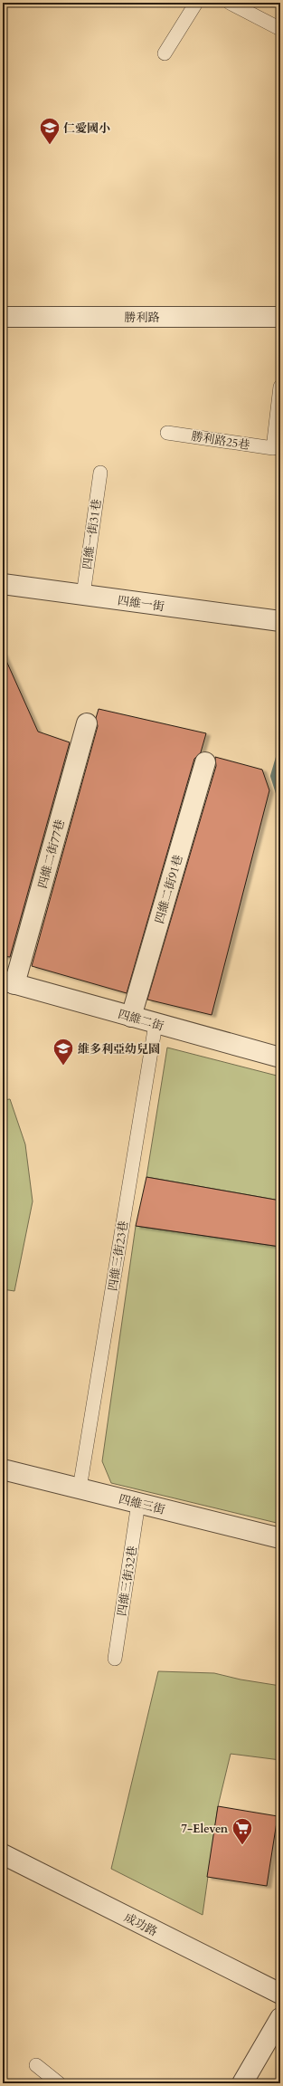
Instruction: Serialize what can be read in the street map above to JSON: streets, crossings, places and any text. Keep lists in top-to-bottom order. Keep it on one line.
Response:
{"streets":{"street":["勝利路","四維一街","四維二街77巷","四維二街91巷","四維二街","四維三街","成功路"],"lane":["勝利路25巷","四維一街31巷","四維三街23巷","四維三街32巷"]},"crossings":[["四維一街31巷","四維一街"],["四維二街77巷","四維二街"],["四維二街91巷","四維二街"],["四維二街","四維三街23巷"],["四維三街23巷","四維三街"],["四維三街","四維三街32巷"]],"places":{"school or university":["仁愛國小","維多利亞幼兒園"],"supermarket":["7-Eleven"]}}
